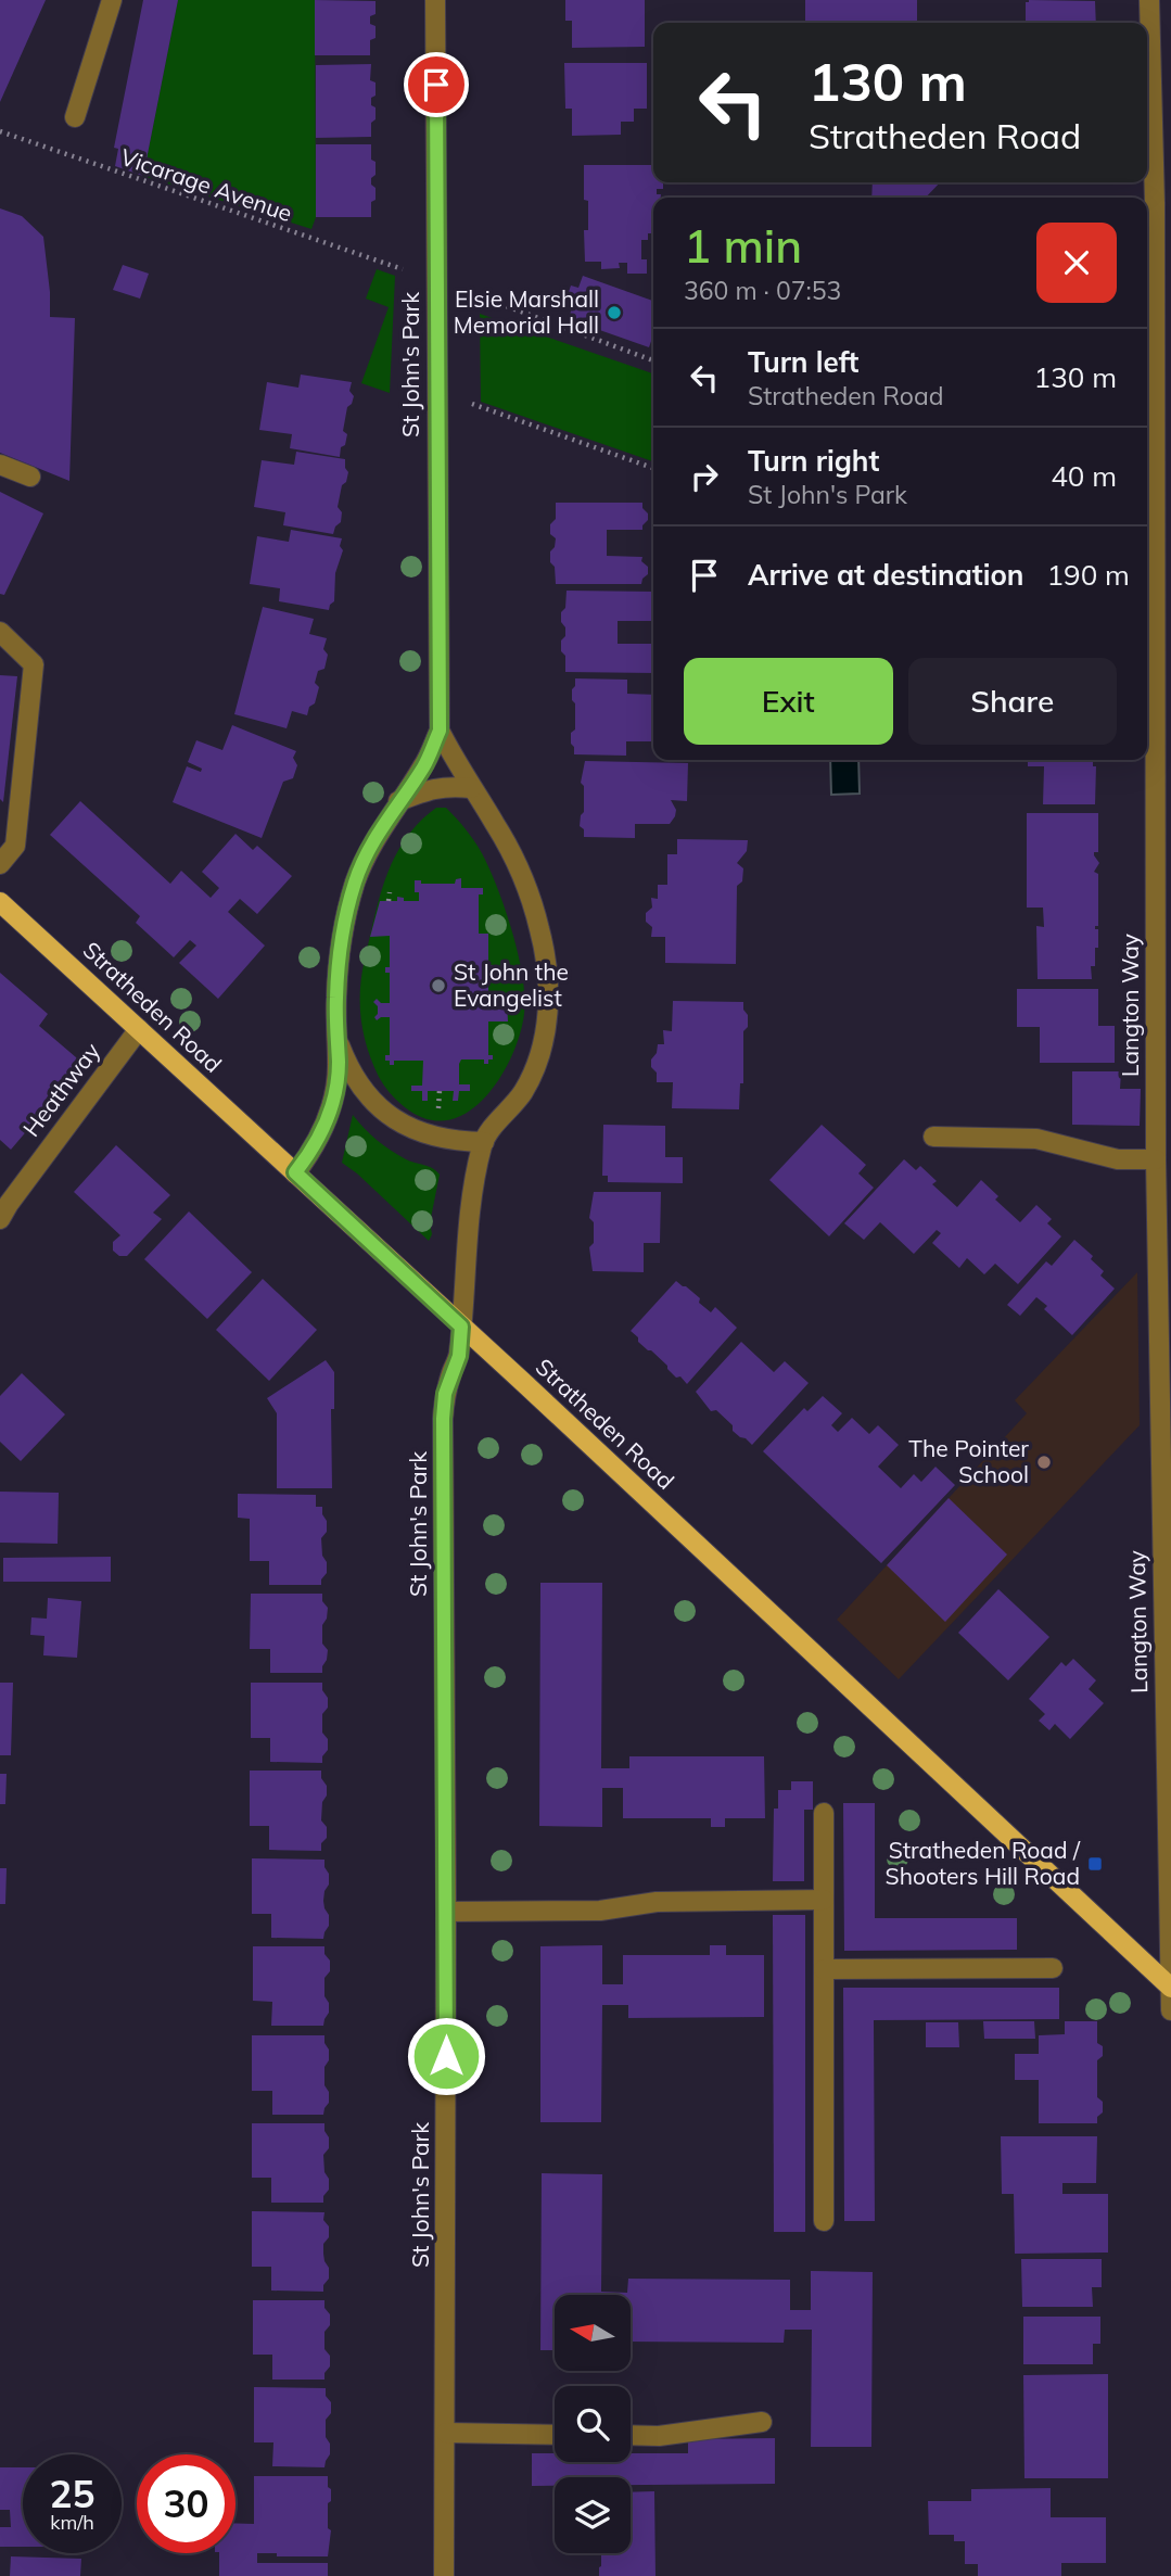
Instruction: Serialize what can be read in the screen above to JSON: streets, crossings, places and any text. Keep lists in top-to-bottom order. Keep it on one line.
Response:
{"streets":{"main road":["Stratheden Road"],"street":["St John's Park","Langton Way","Heathway"],"path":["Vicarage Avenue"]},"crossings":[["St John's Park","Stratheden Road"],["Langton Way","Stratheden Road"],["Stratheden Road","Heathway"]],"places":{"other":["Elsie Marshall Memorial Hall","St John the Evangelist","The Pointer School"],"transit":["Stratheden Road / Shooters Hill Road"]},"north":"left","page":{"turn":["130 m","Stratheden Road"],"heading":["1 min","360 m · 07:53"],"list":[{"name":"Turn left","note":"Stratheden Road","value":"130 m"},{"name":"Turn right","note":"St John's Park","value":"40 m"},{"name":"Arrive at destination","value":"190 m"}],"buttons":["Exit","Share"],"speed":"25 km/h","limit":"30"}}
